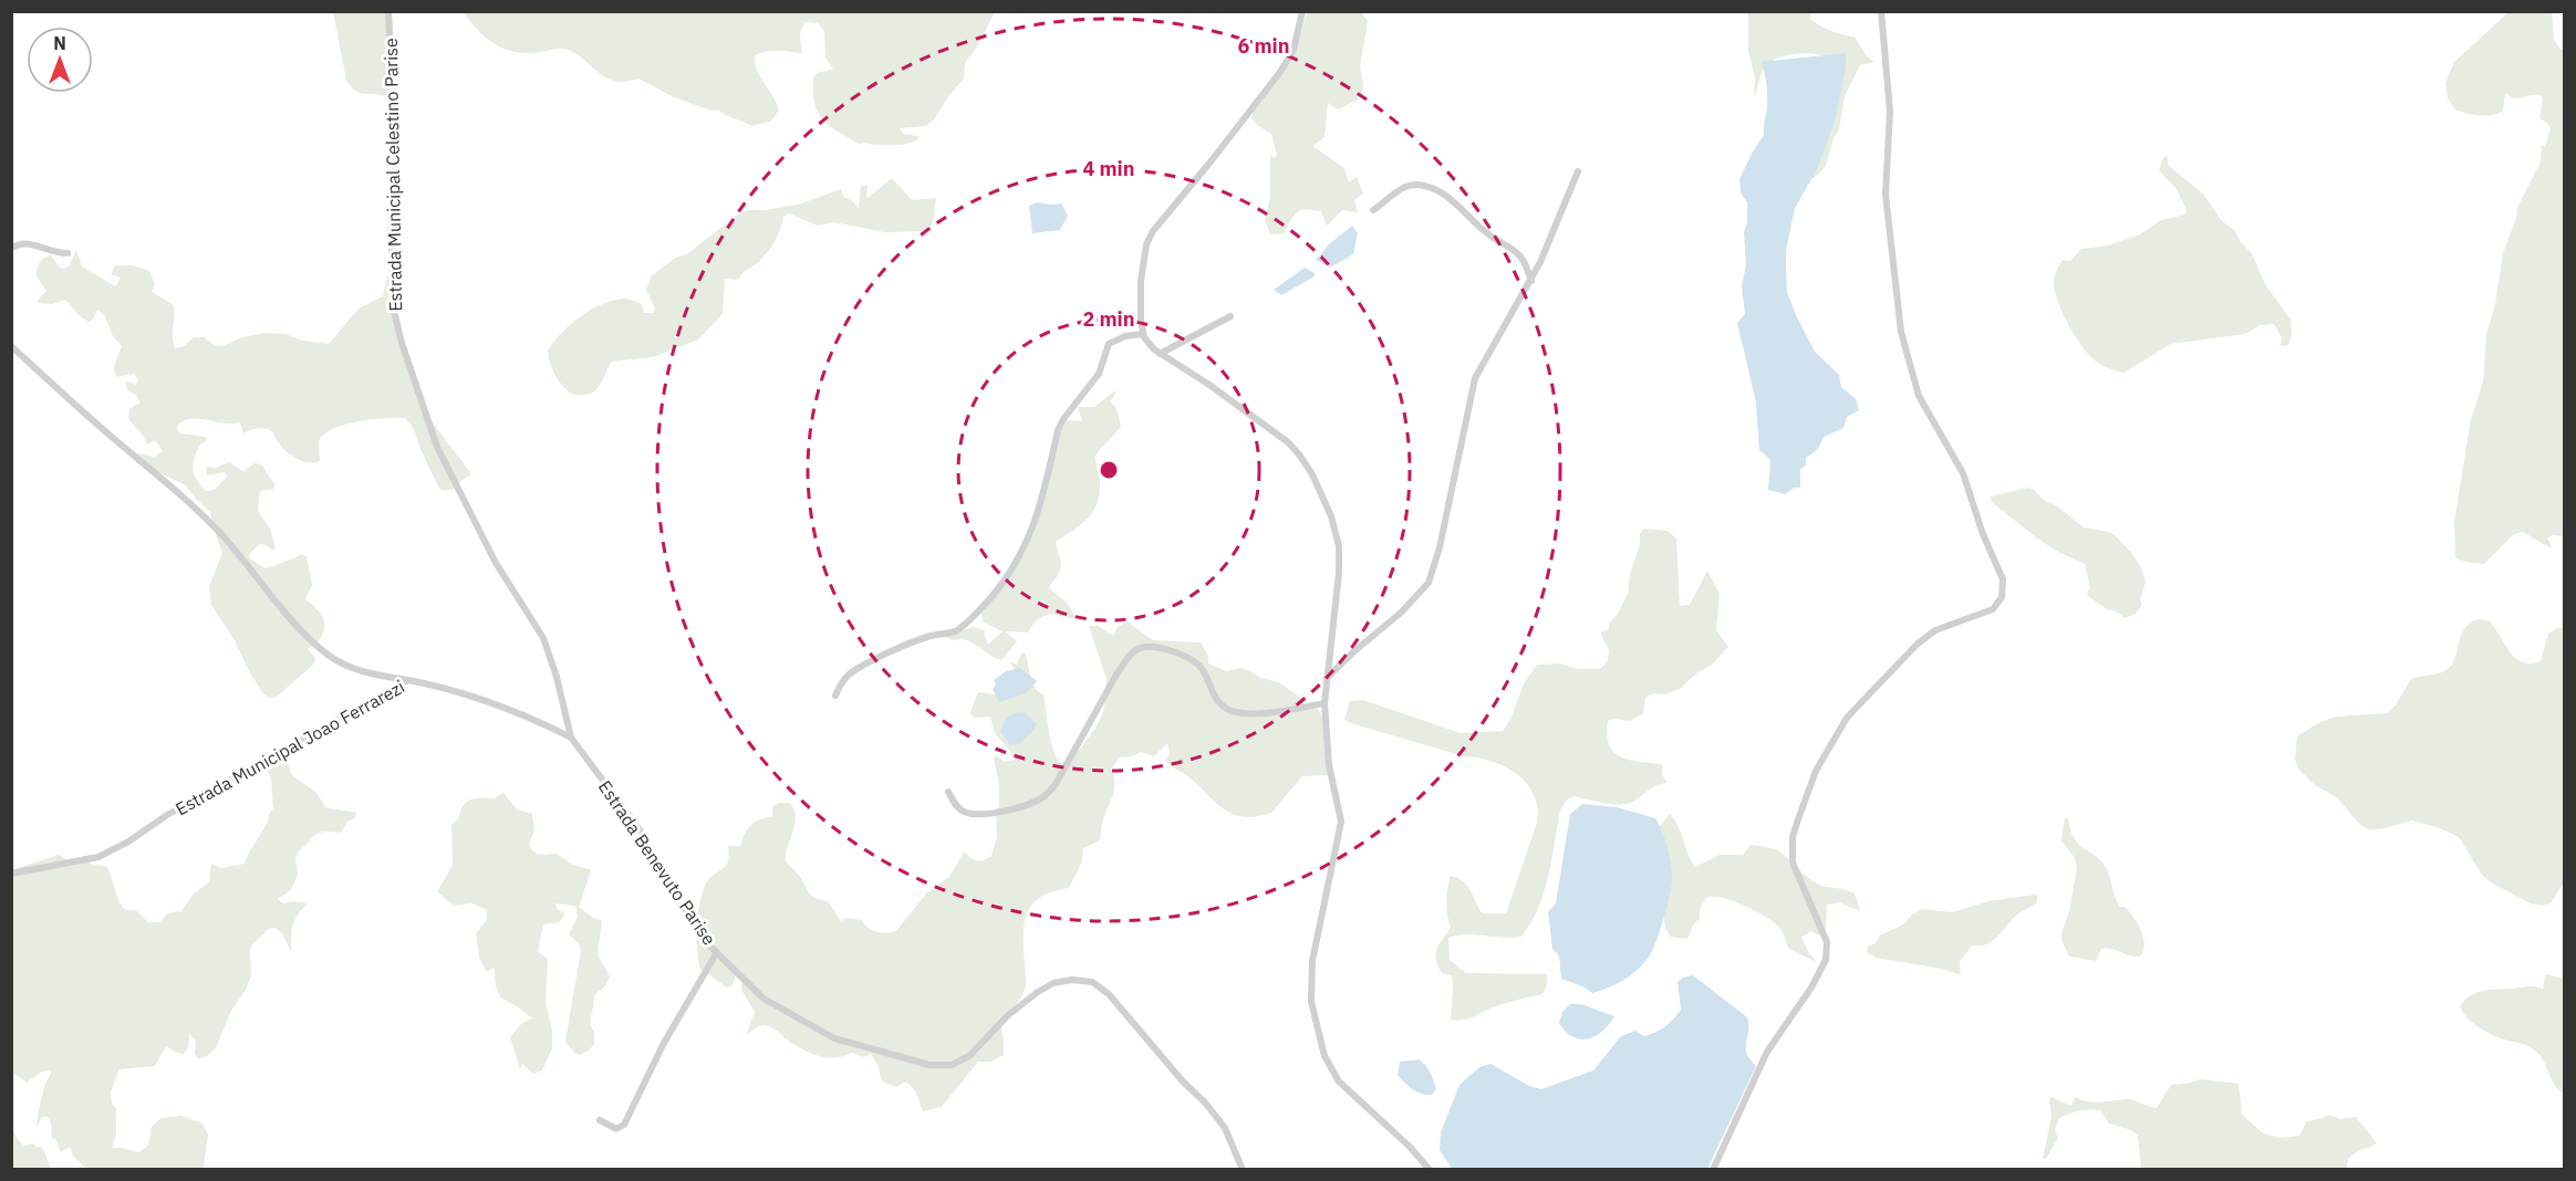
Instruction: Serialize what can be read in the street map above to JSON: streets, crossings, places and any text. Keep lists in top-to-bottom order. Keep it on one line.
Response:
{"streets":{"street":["Estrada Municipal Celestino Parise","Estrada Municipal Joao Ferrarezi","Estrada Benevuto Parise"]},"crossings":[["Estrada Municipal Celestino Parise","Estrada Municipal Joao Ferrarezi"],["Estrada Municipal Celestino Parise","Estrada Benevuto Parise"],["Estrada Municipal Joao Ferrarezi","Estrada Benevuto Parise"]],"north":"top","rings":["6 min","4 min","2 min"]}
